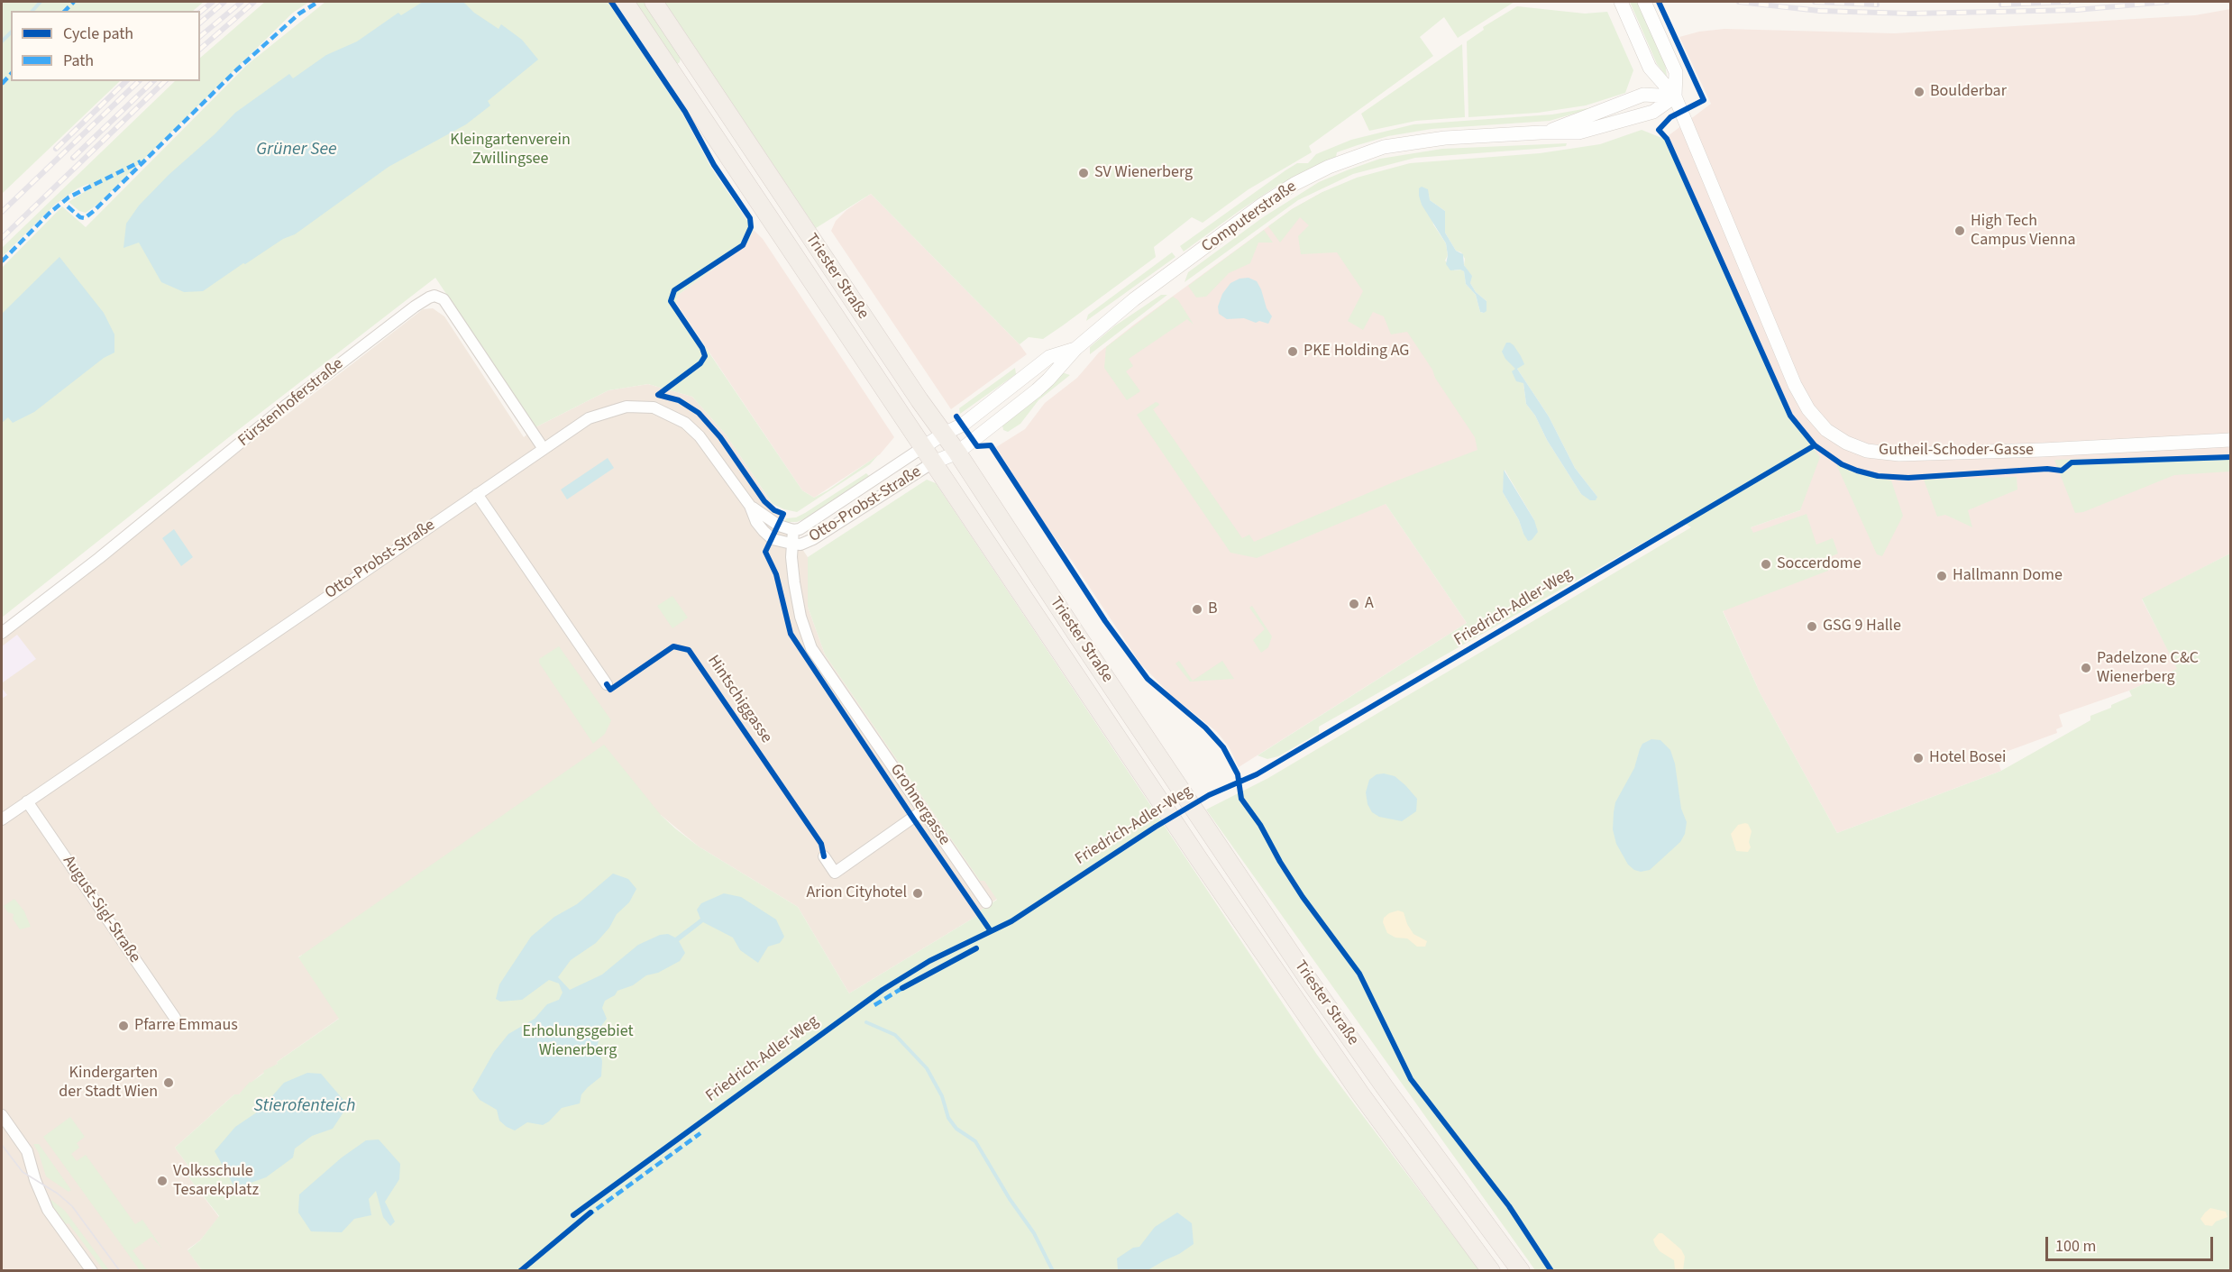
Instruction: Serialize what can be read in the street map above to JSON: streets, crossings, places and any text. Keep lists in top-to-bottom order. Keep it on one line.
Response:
{"streets":{"main road":["Triester Straße"],"street":["Computerstraße","Fürstenhoferstraße","Gutheil-Schoder-Gasse","Otto-Probst-Straße","Grohnergasse","August-Sigl-Straße"],"cycle path":["Friedrich-Adler-Weg","Hintschiggasse"]},"crossings":[["Computerstraße","Triester Straße"],["Computerstraße","Gutheil-Schoder-Gasse"],["Computerstraße","Otto-Probst-Straße"],["Triester Straße","Otto-Probst-Straße"],["Fürstenhoferstraße","Otto-Probst-Straße"],["Otto-Probst-Straße","Grohnergasse"],["Otto-Probst-Straße","August-Sigl-Straße"]],"water":["Grüner See","Stierofenteich"],"parks":["Kleingartenverein Zwillingsee","Erholungsgebiet Wienerberg"],"places":["Boulderbar","SV Wienerberg","High Tech Campus Vienna","PKE Holding AG","Soccerdome","Hallmann Dome","A","B","GSG 9 Halle","Padelzone C&C Wienerberg","Hotel Bosei","Arion Cityhotel","Pfarre Emmaus","Kindergarten der Stadt Wien","Volksschule Tesarekplatz"],"legend":["Cycle path","Path"],"scale_bar":"100 m"}
